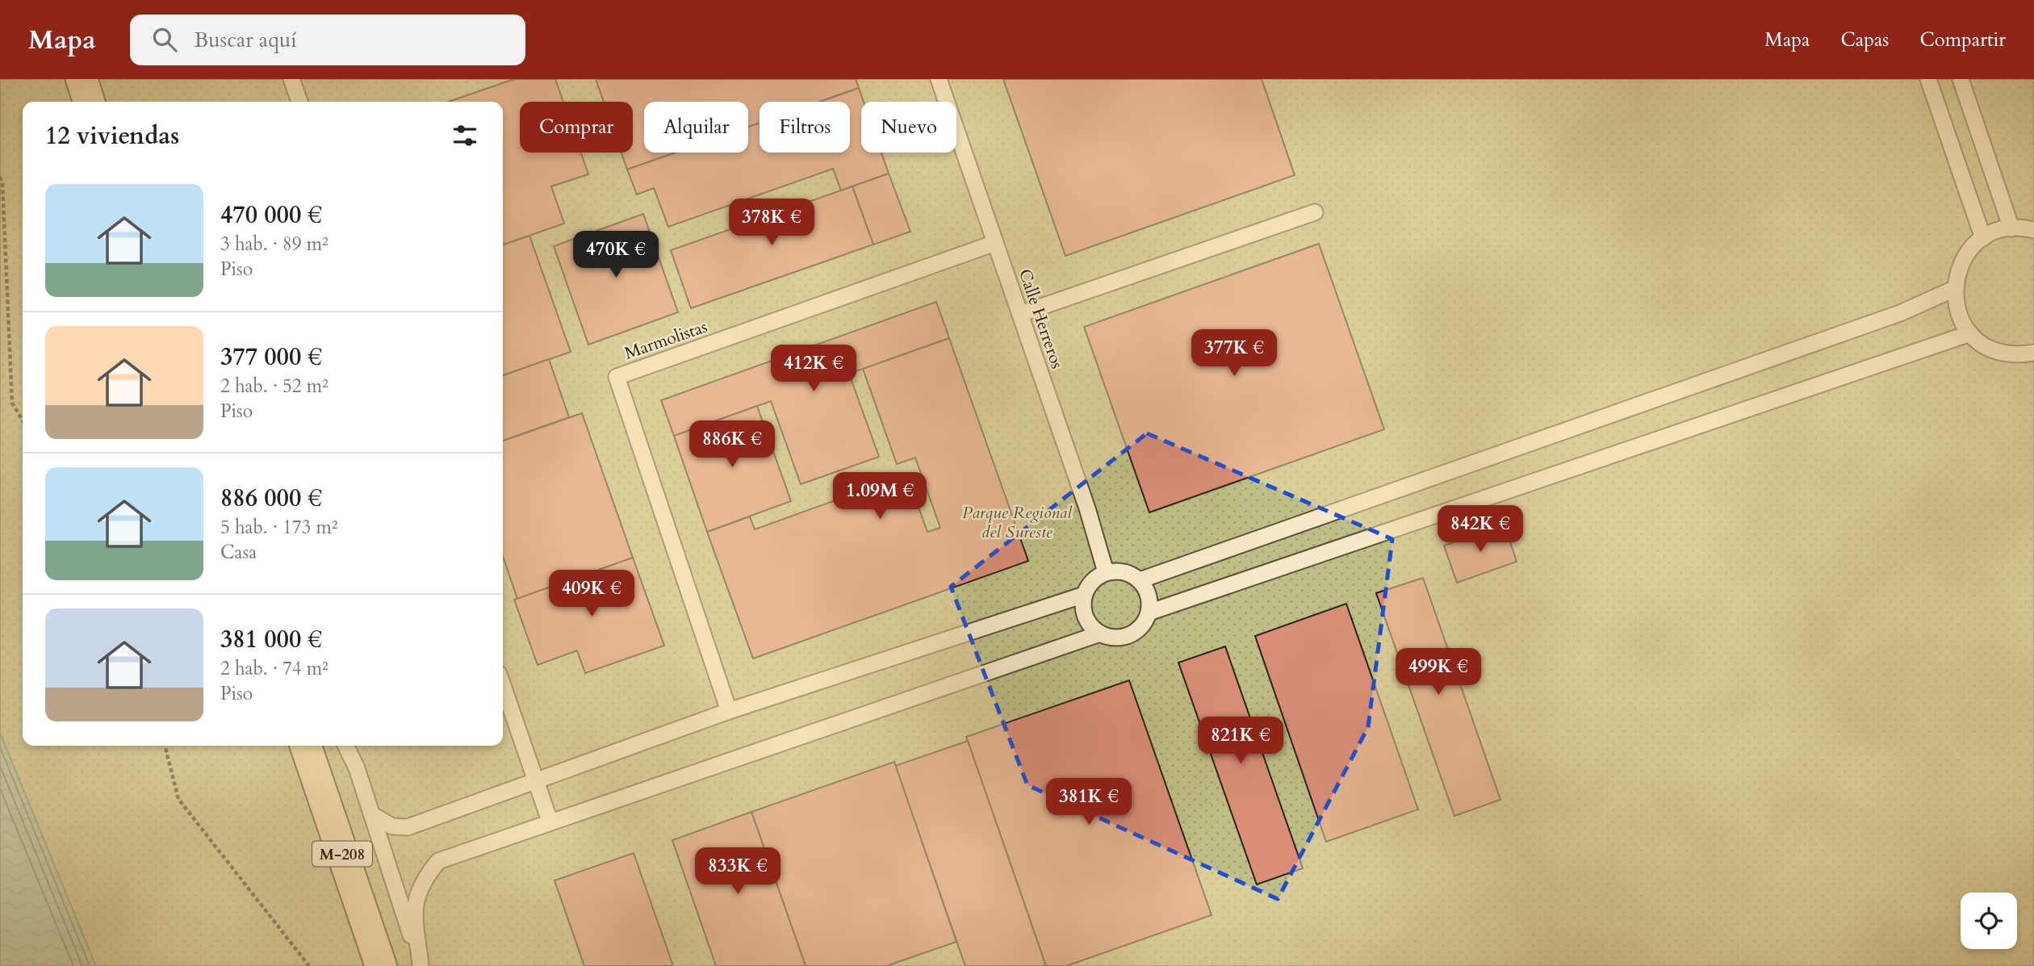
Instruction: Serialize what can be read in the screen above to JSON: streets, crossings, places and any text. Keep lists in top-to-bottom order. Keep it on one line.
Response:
{"streets":{"main road":["M-208"],"lane":["Calle Herreros","Marmolistas"]},"crossings":[["Calle Herreros","Marmolistas"]],"parks":["Parque Regional del Sureste"],"page":{"header":"Mapa","search":"Buscar aquí","nav":["Mapa","Capas","Compartir"],"chip":["Comprar","Alquilar","Filtros","Nuevo"],"heading":"12 viviendas","list":[{"name":"470 000 €","note":"3 hab. · 89 m² · Piso"},{"name":"377 000 €","note":"2 hab. · 52 m² · Piso"},{"name":"886 000 €","note":"5 hab. · 173 m² · Casa"},{"name":"381 000 €","note":"2 hab. · 74 m² · Piso"}],"price":["378K €","470K €","377K €","412K €","886K €","1.09M €","842K €","409K €","499K €","821K €","381K €","833K €"]}}
